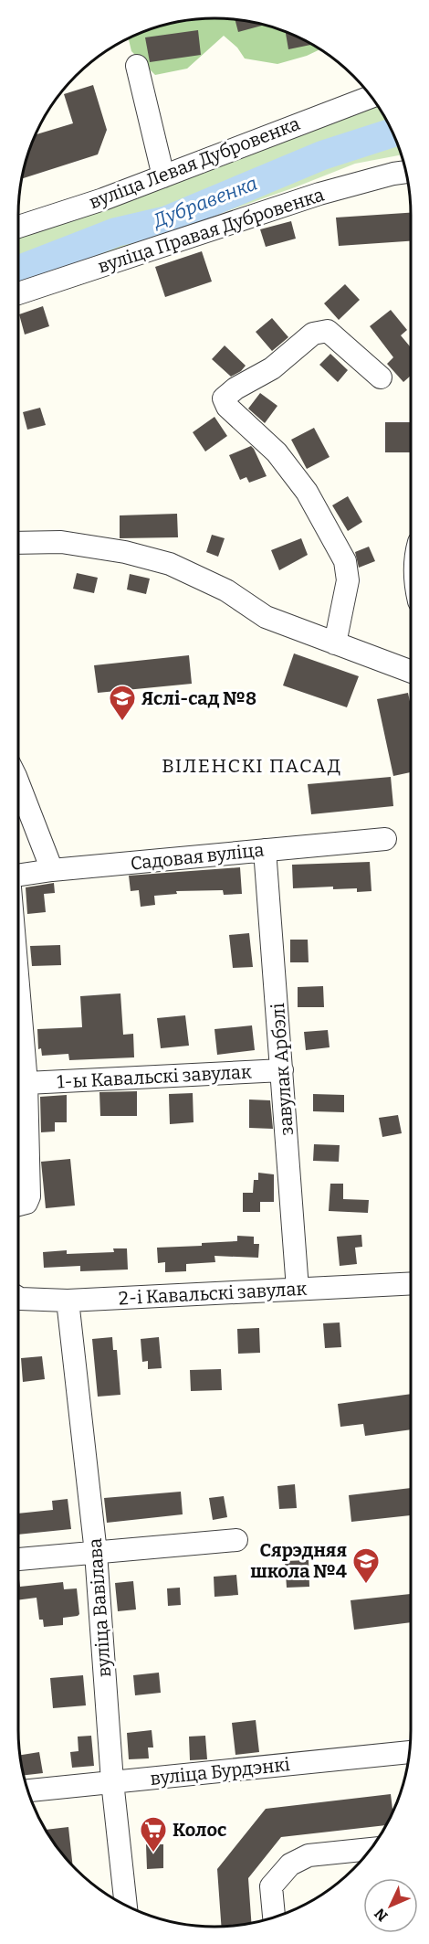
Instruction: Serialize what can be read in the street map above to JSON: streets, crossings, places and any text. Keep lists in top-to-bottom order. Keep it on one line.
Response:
{"streets":{"street":["вуліца Левая Дубровенка","вуліца Правая Дубровенка","Садовая вуліца","завулак Арбэлі","1-ы Кавальскі завулак","2-і Кавальскі завулак","вуліца Вавілава","вуліца Бурдэнкі"]},"crossings":[["Садовая вуліца","завулак Арбэлі"],["завулак Арбэлі","1-ы Кавальскі завулак"],["завулак Арбэлі","2-і Кавальскі завулак"],["2-і Кавальскі завулак","вуліца Вавілава"],["вуліца Вавілава","вуліца Бурдэнкі"]],"districts":["ВІЛЕНСКІ ПАСАД"],"water":["Дубравенка"],"places":{"school or university":["Яслі-сад №8","Сярэдняя школа №4"],"supermarket":["Колос"]},"north":"bottom left"}
